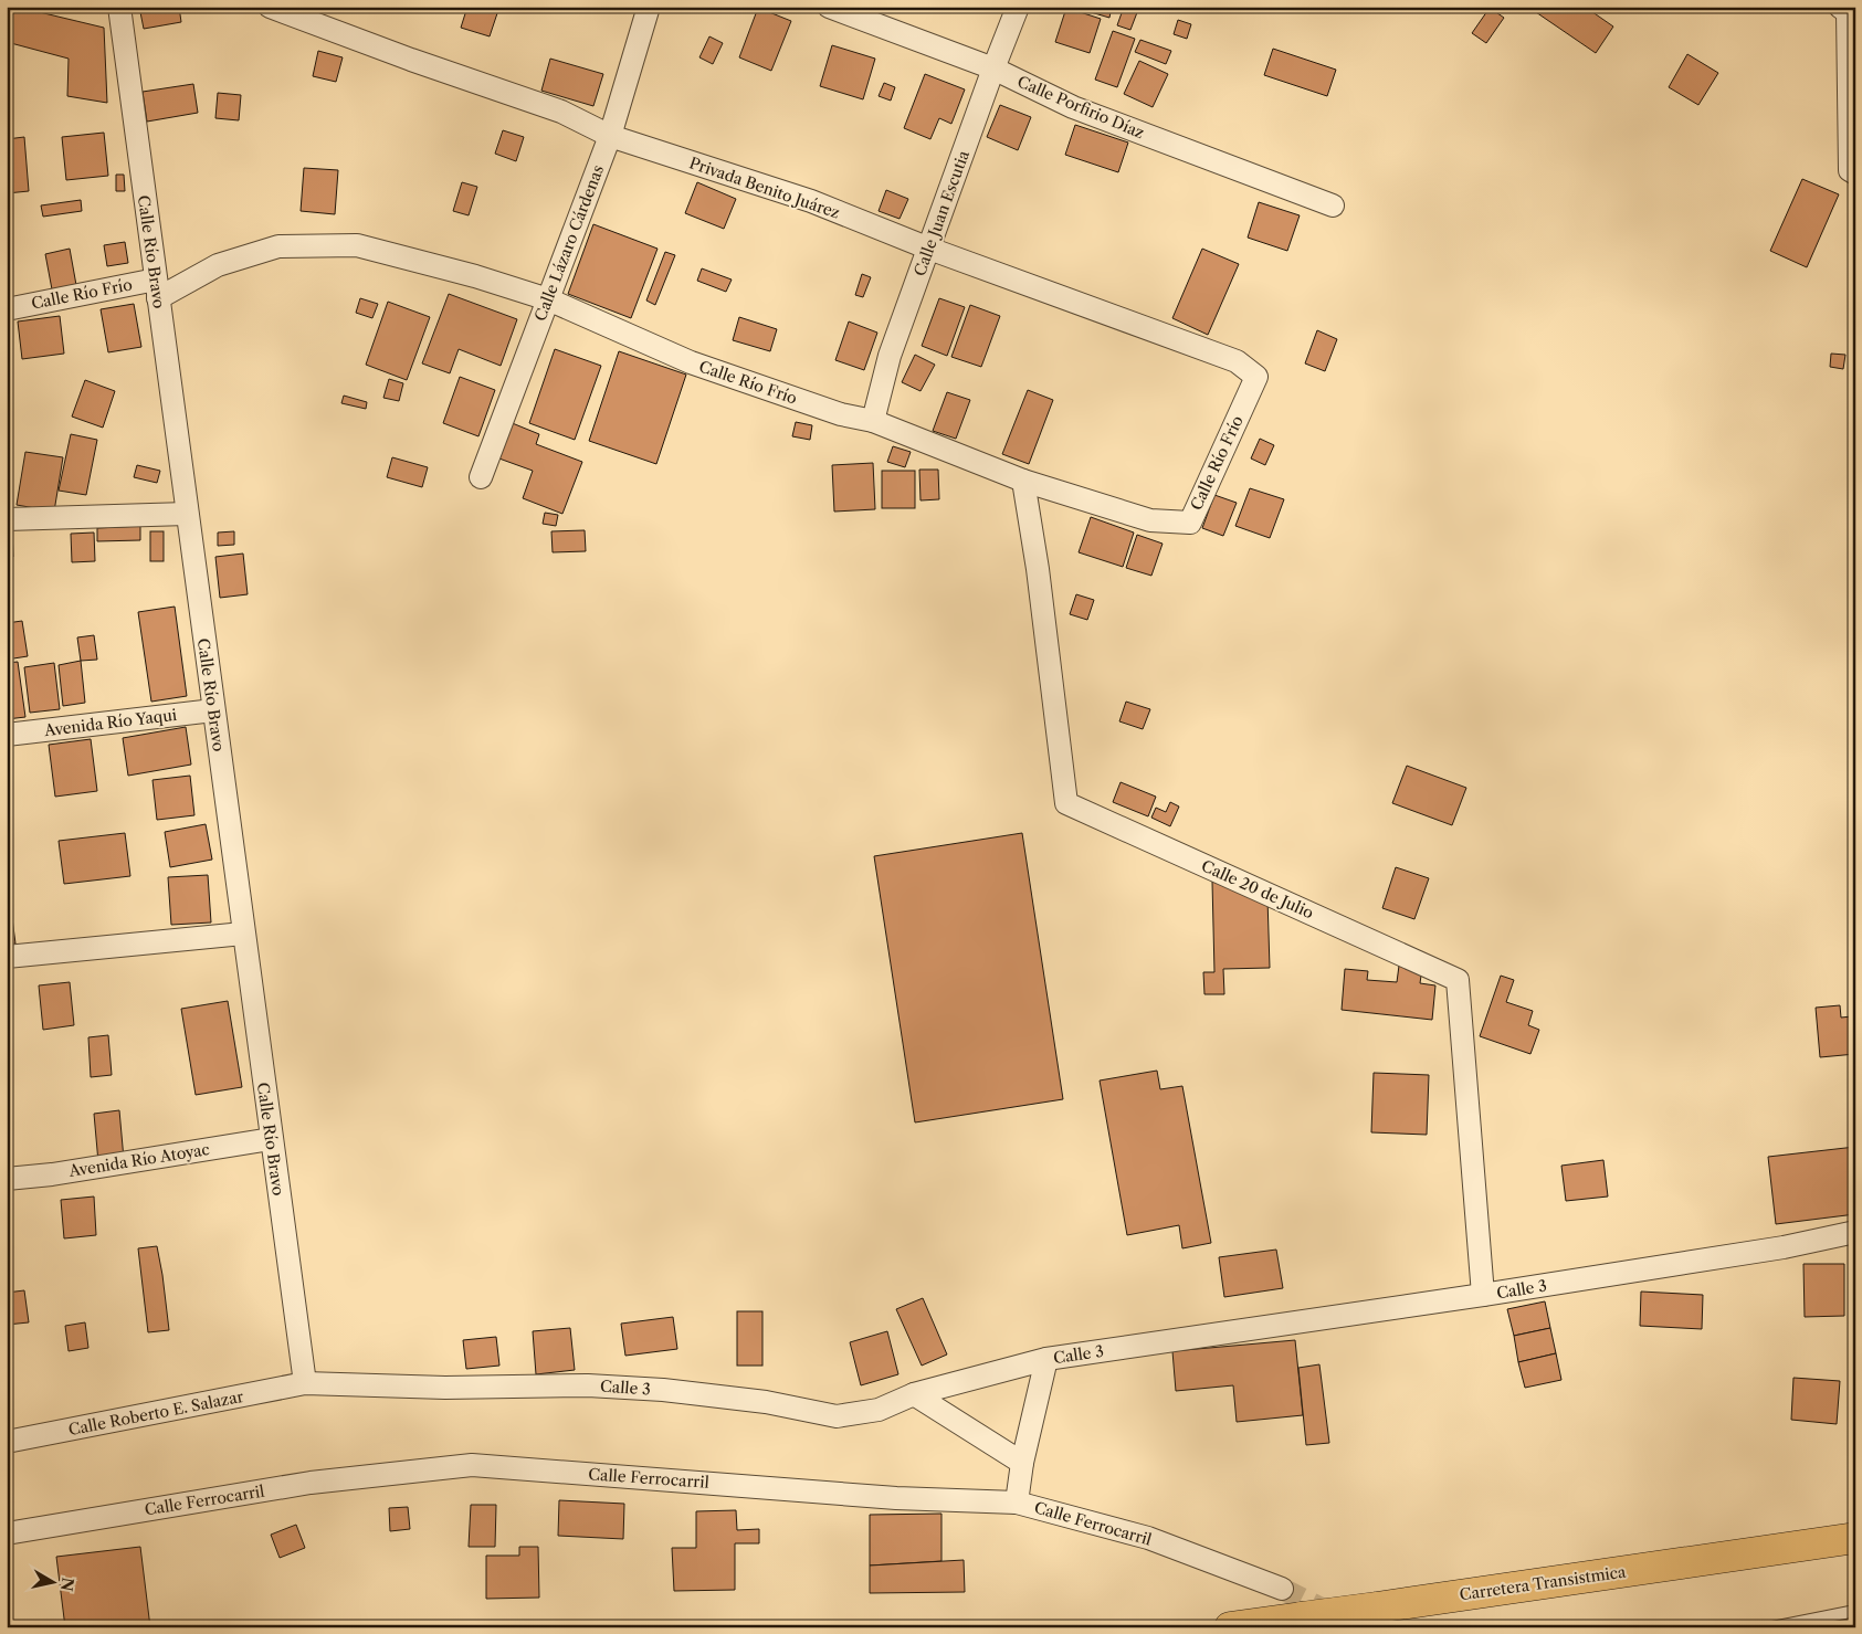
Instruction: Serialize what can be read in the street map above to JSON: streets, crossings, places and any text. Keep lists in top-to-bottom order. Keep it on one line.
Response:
{"streets":{"main road":["Carretera Transistmica"],"street":["Calle Porfirio Díaz","Privada Benito Juárez","Calle Juan Escutia","Calle Lázaro Cárdenas","Calle Río Bravo","Calle Río Frío","Avenida Río Yaqui","Calle 20 de Julio","Avenida Río Atoyac","Calle 3","Calle Roberto E. Salazar","Calle Ferrocarril"]},"crossings":[["Calle Porfirio Díaz","Calle Juan Escutia"],["Privada Benito Juárez","Calle Juan Escutia"],["Privada Benito Juárez","Calle Lázaro Cárdenas"],["Privada Benito Juárez","Calle Río Frío"],["Calle Juan Escutia","Calle Río Frío"],["Calle Lázaro Cárdenas","Calle Río Frío"],["Calle Río Bravo","Calle Río Frío"],["Calle Río Bravo","Avenida Río Yaqui"],["Calle Río Bravo","Avenida Río Atoyac"],["Calle Río Bravo","Calle 3"],["Calle Río Bravo","Calle Roberto E. Salazar"],["Calle Río Frío","Calle 20 de Julio"],["Calle 20 de Julio","Calle 3"],["Calle 3","Calle Roberto E. Salazar"]],"north":"right"}
